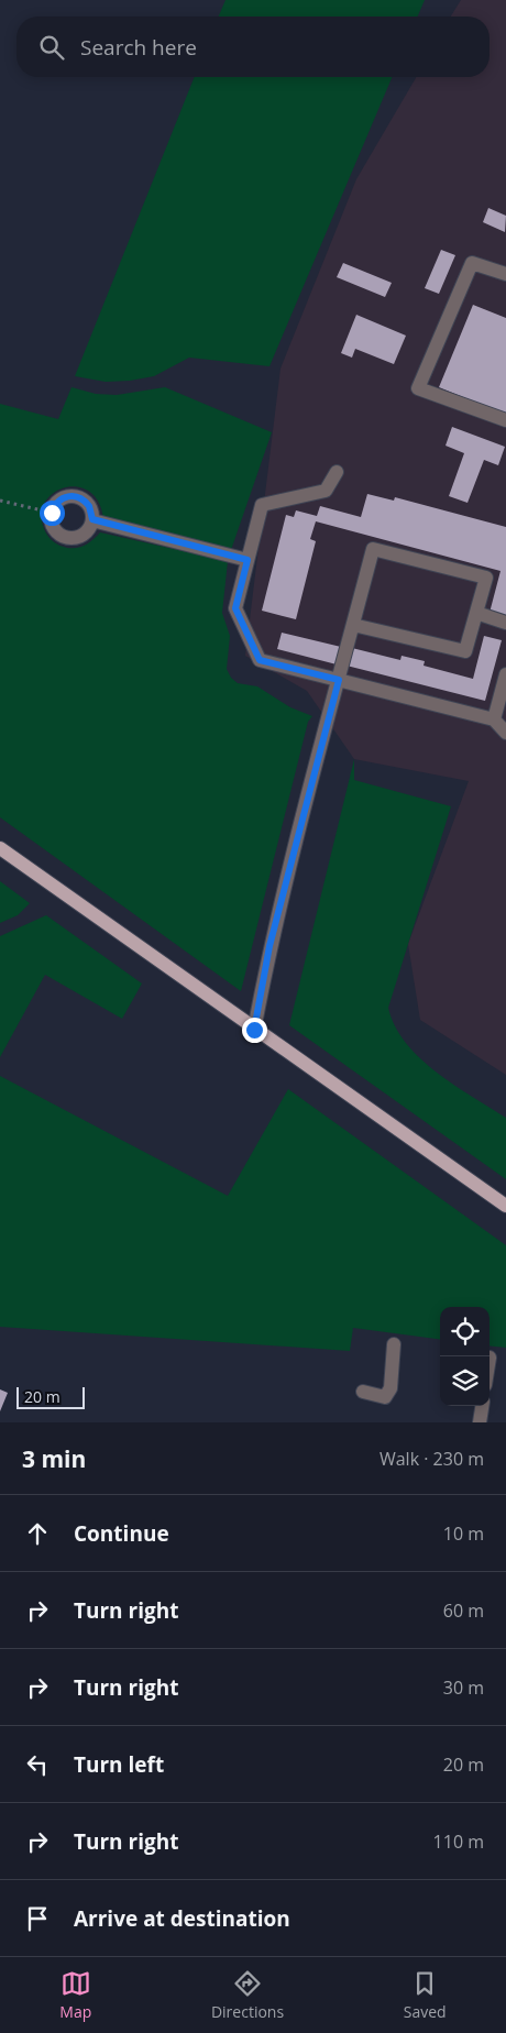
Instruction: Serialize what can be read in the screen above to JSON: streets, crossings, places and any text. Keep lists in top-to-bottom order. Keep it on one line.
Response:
{"scale_bar":"20 m","page":{"search":"Search here","scale":"20 m","heading":["3 min","Walk · 230 m"],"list":[["Continue","10 m"],["Turn right","60 m"],["Turn right","30 m"],["Turn left","20 m"],["Turn right","110 m"],"Arrive at destination"],"nav":["Map","Directions","Saved"]}}
